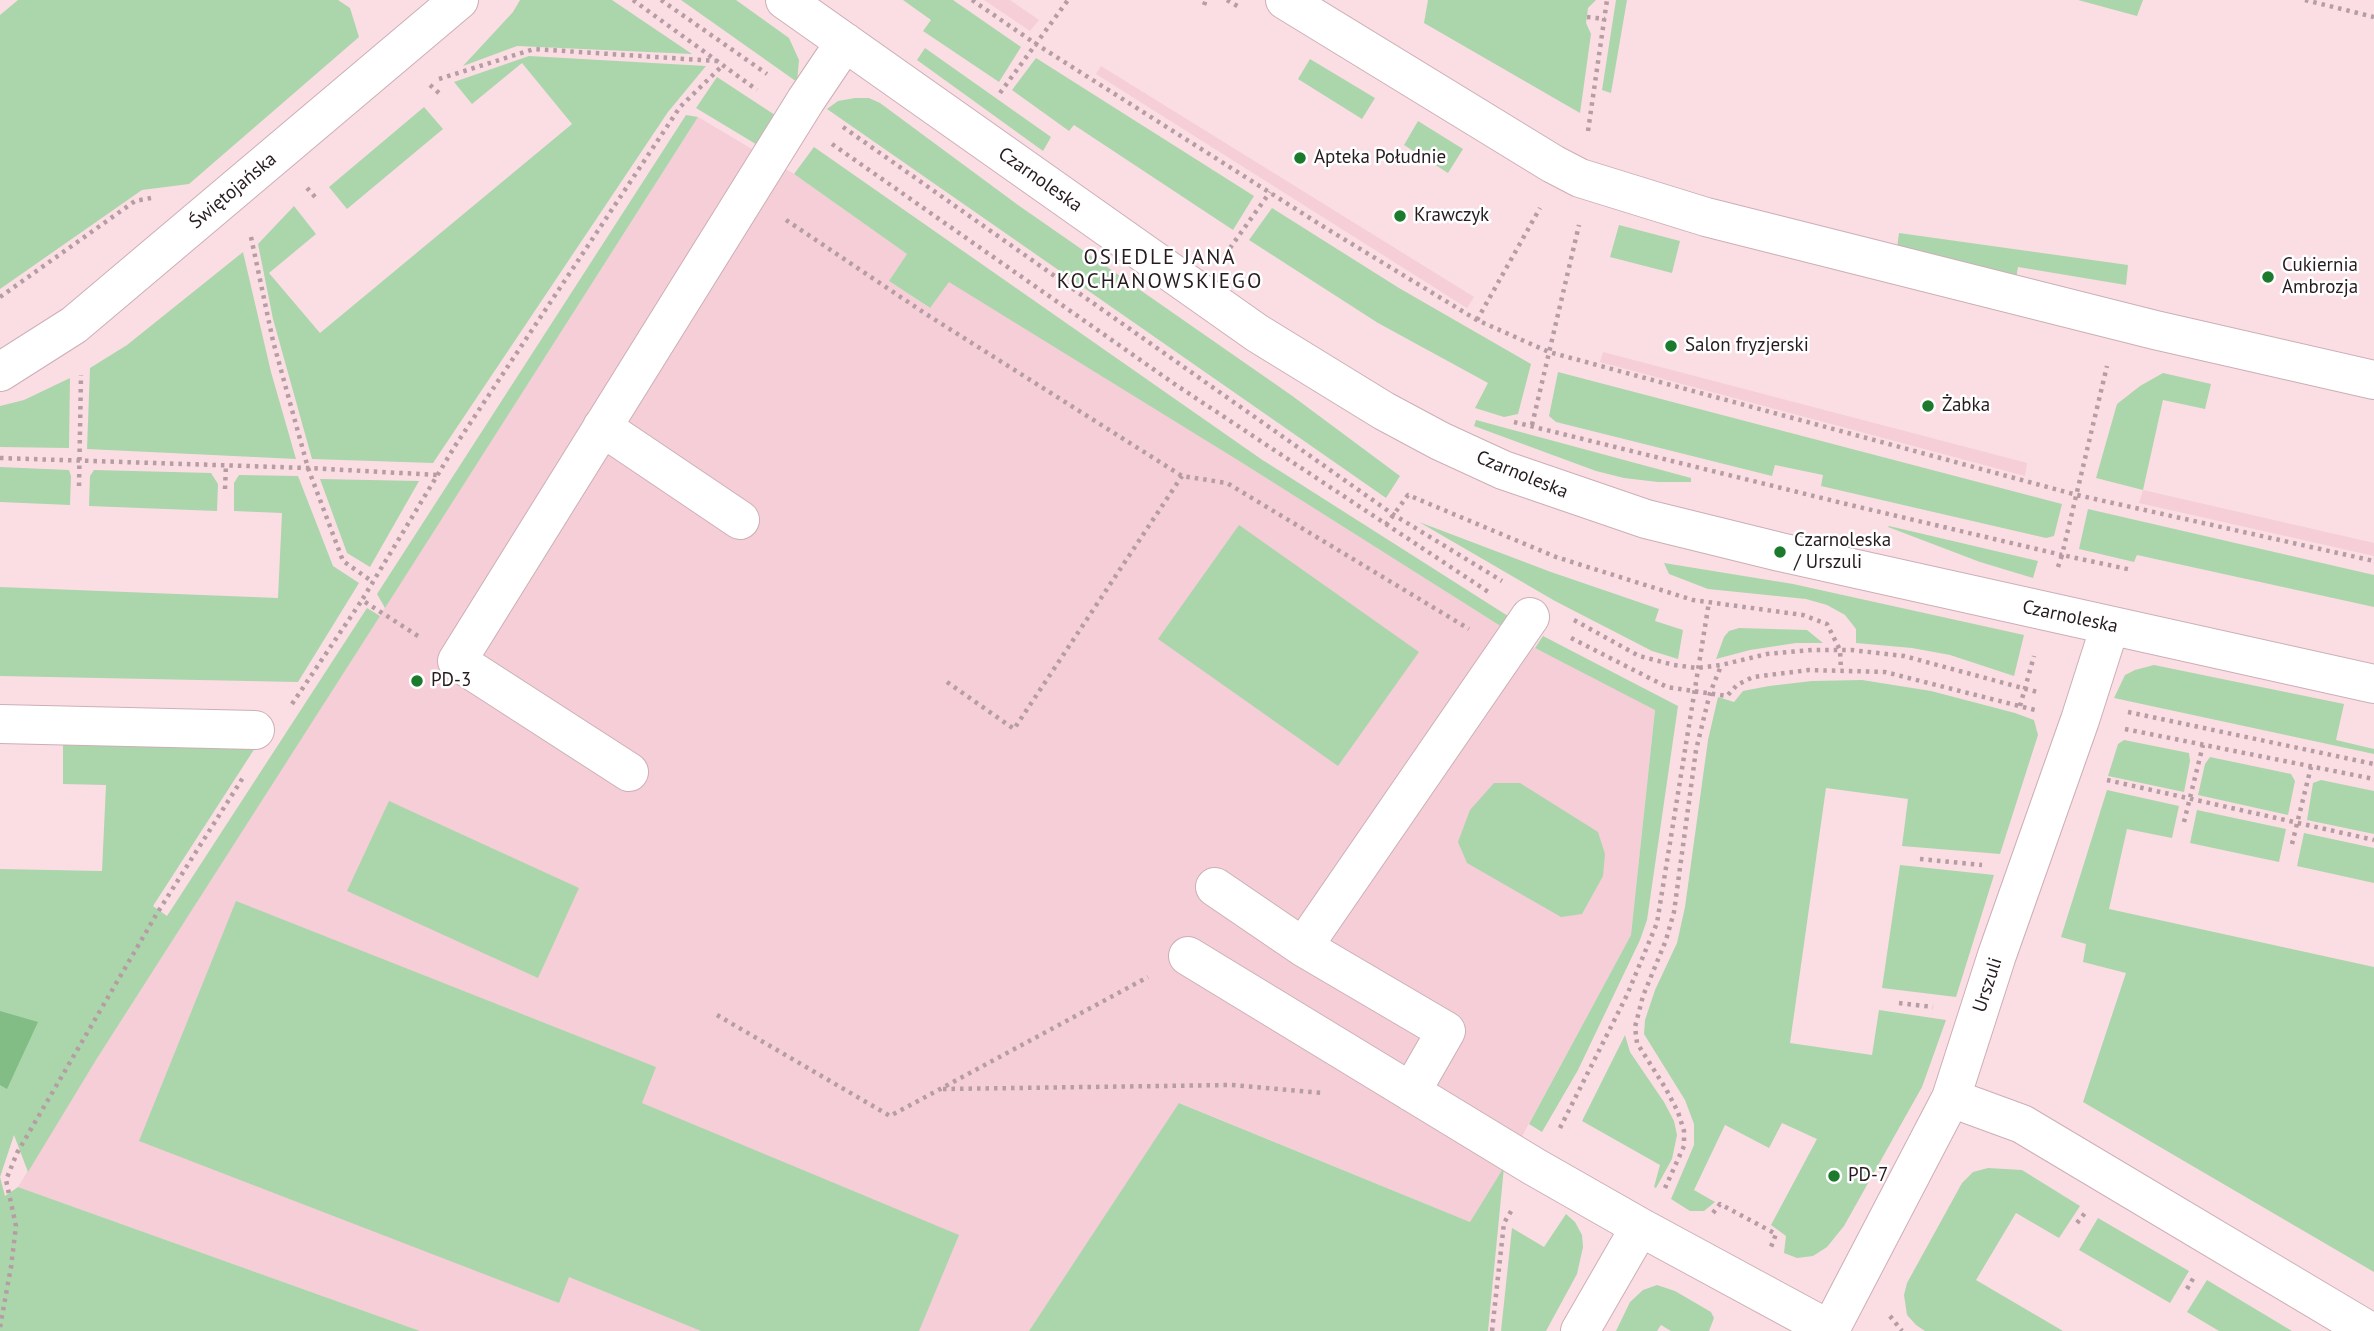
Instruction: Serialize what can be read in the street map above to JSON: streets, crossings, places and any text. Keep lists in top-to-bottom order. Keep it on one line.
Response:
{"streets":{"street":["Czarnoleska","Świętojańska","Urszuli"]},"crossings":[["Czarnoleska","Urszuli"]],"districts":["OSIEDLE JANA KOCHANOWSKIEGO"],"places":["Apteka Południe","Krawczyk","Cukiernia Ambrozja","Salon fryzjerski","Żabka","Czarnoleska / Urszuli","PD-3","PD-7"]}
